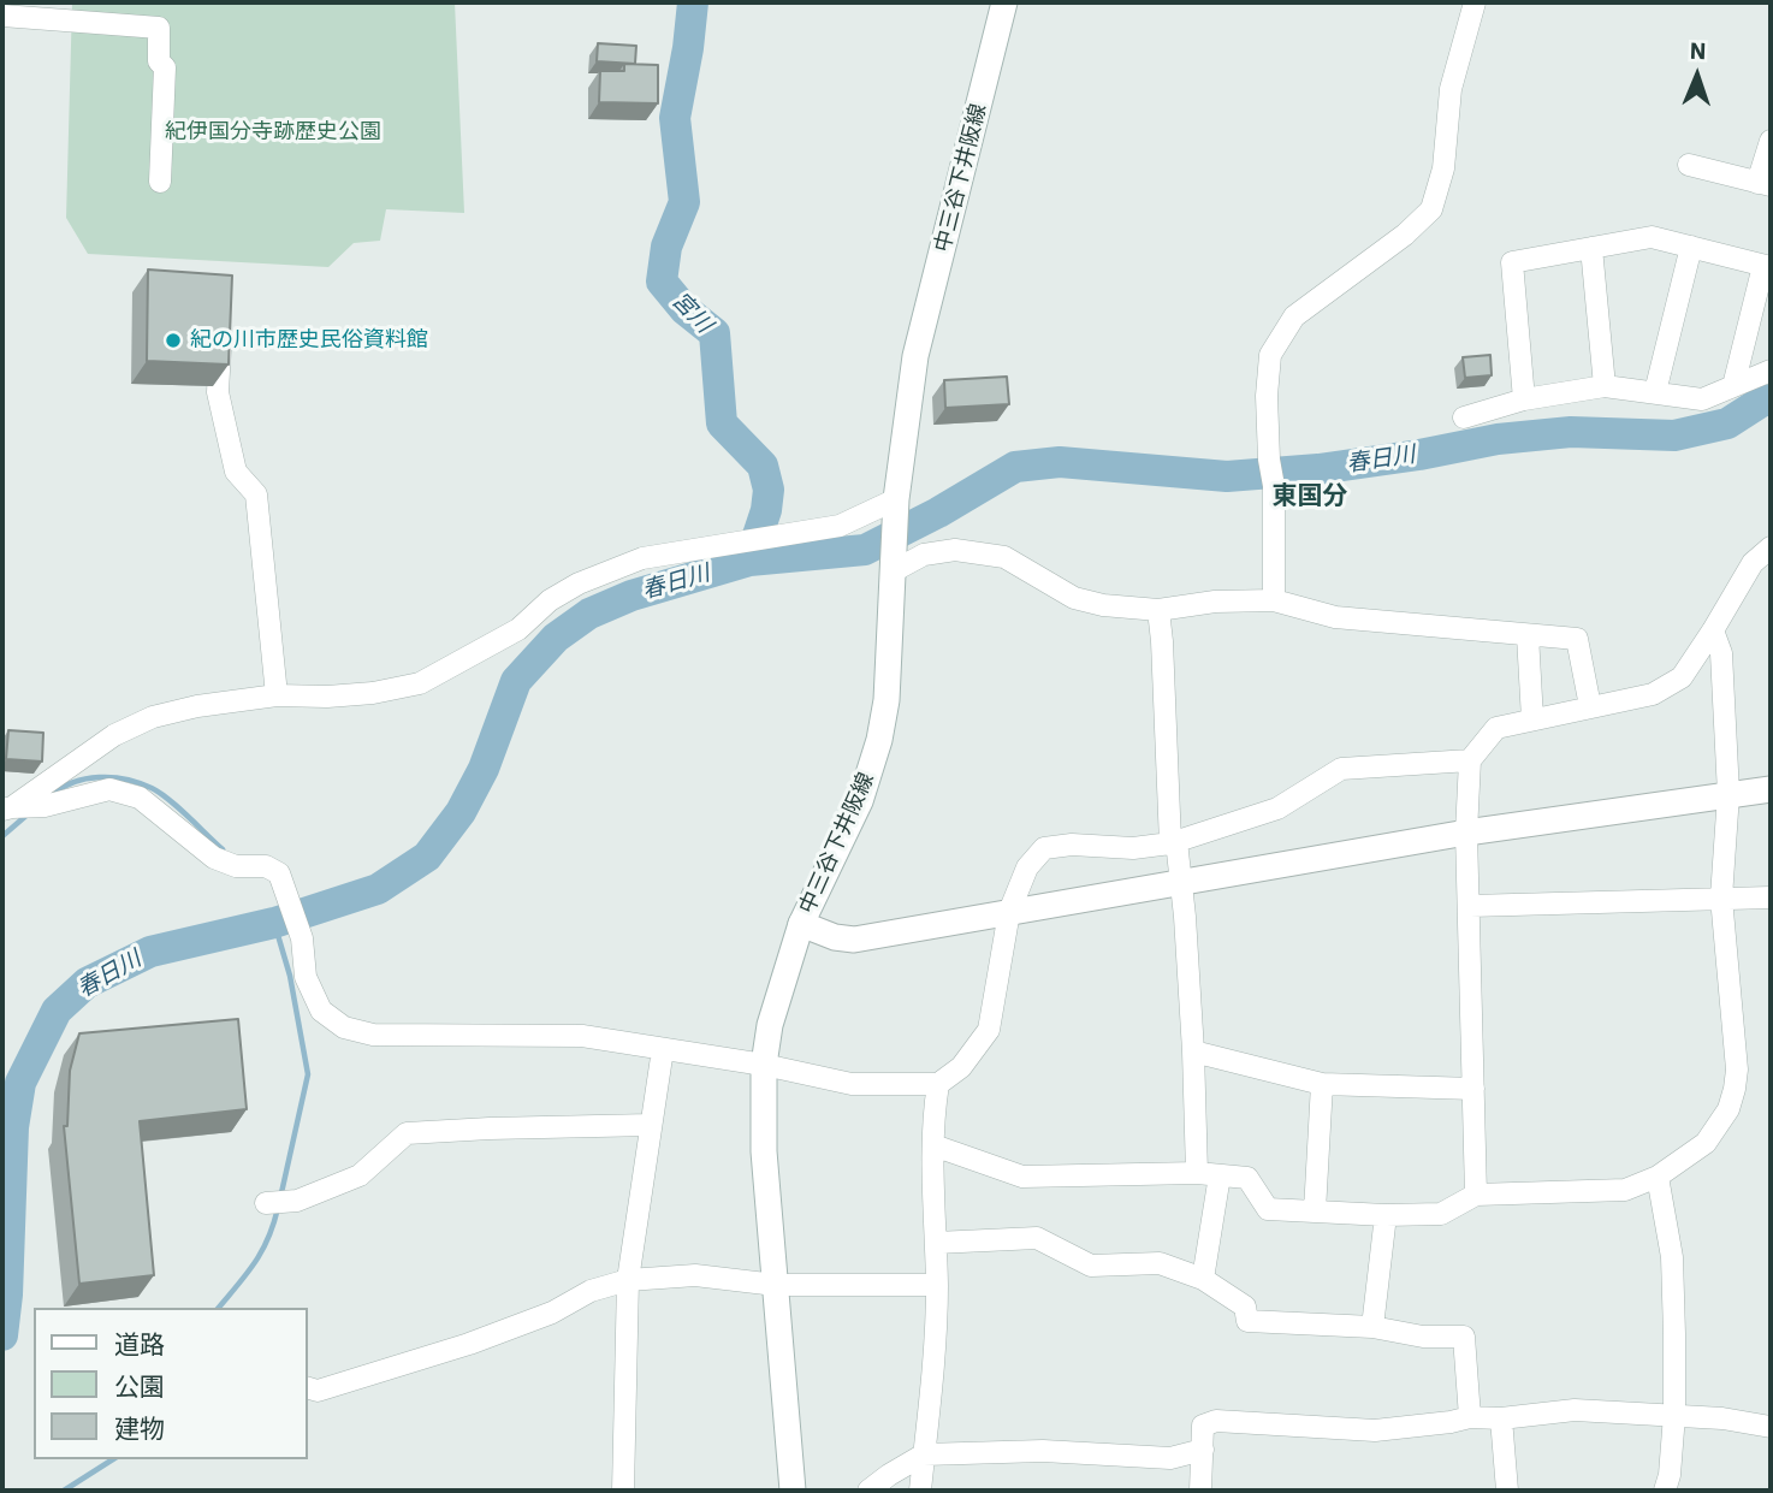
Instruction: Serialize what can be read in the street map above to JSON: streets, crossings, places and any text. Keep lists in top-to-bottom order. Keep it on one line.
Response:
{"streets":{"main road":["中三谷下井阪線"]},"districts":["東国分"],"water":["宮川","春日川"],"parks":["紀伊国分寺跡歴史公園"],"places":["紀の川市歴史民俗資料館"],"legend":["道路","公園","建物"],"north":"top"}
